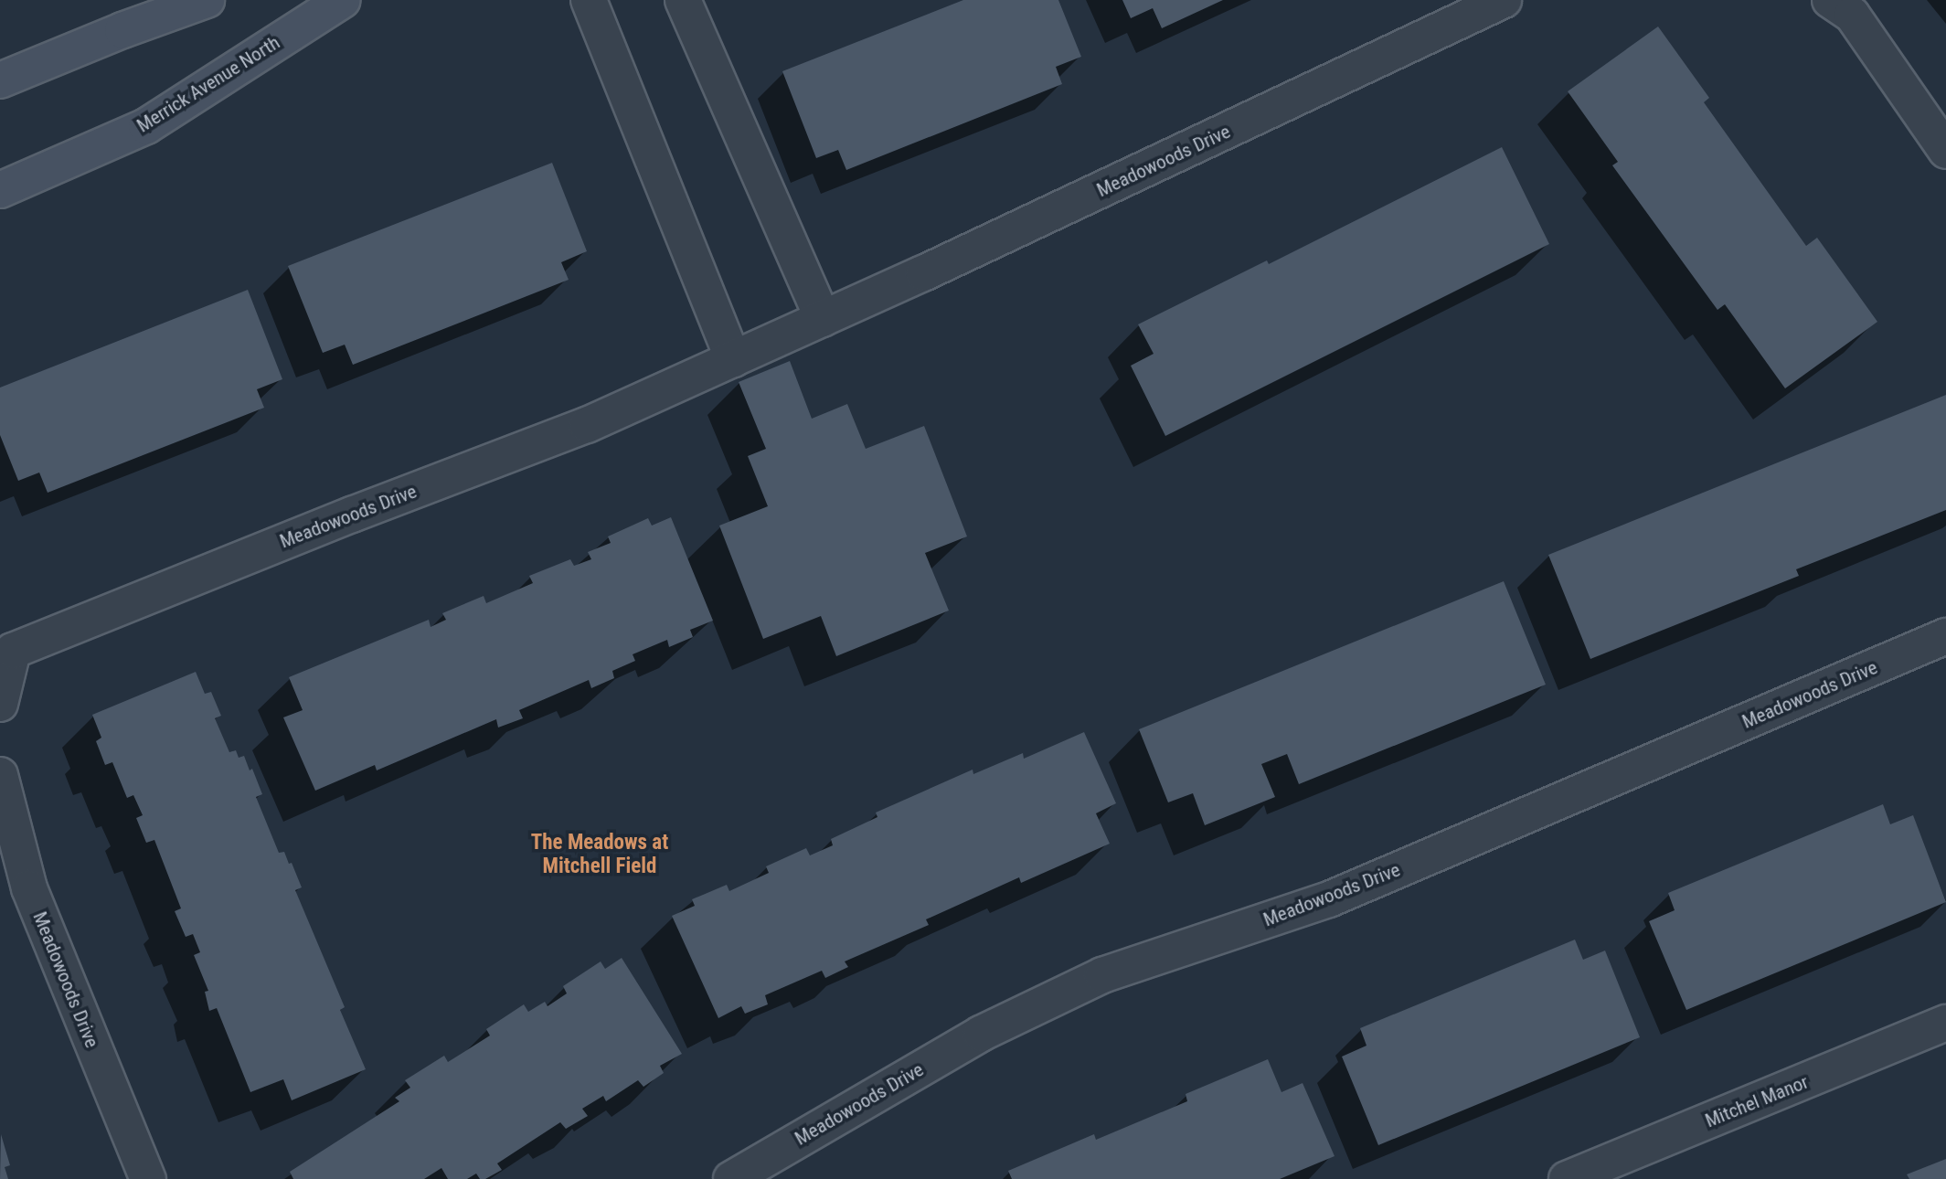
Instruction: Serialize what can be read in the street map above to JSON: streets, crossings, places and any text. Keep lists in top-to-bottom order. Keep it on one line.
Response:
{"streets":{"main road":["Merrick Avenue North"],"street":["Meadowoods Drive","Mitchel Manor"]},"districts":["The Meadows at Mitchell Field"]}
